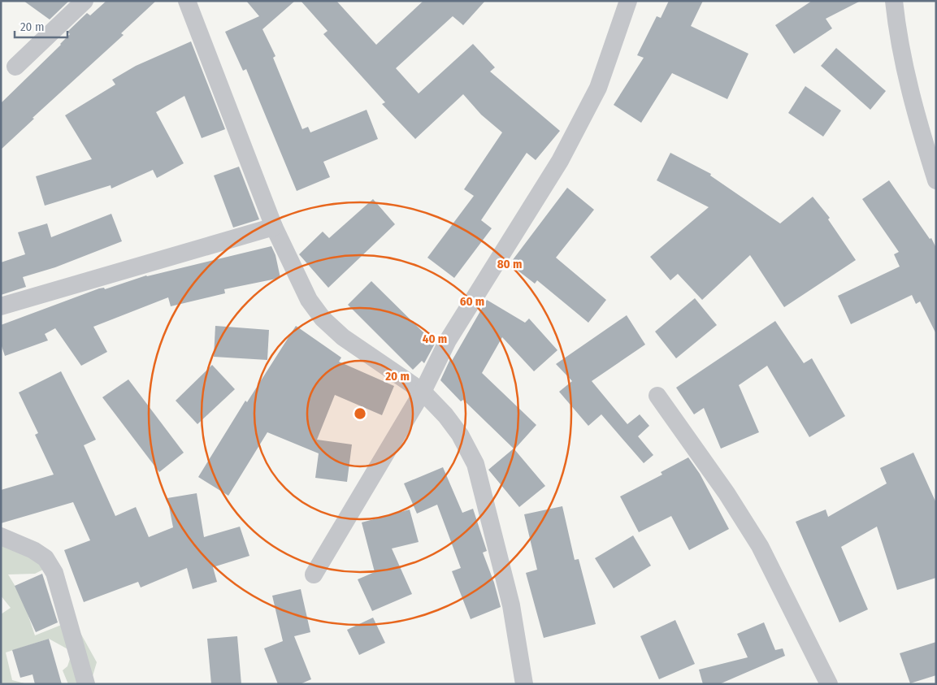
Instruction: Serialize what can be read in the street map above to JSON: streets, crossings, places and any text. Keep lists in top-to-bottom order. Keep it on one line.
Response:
{"scale_bar":"20 m","rings":["80 m","60 m","40 m","20 m"]}
